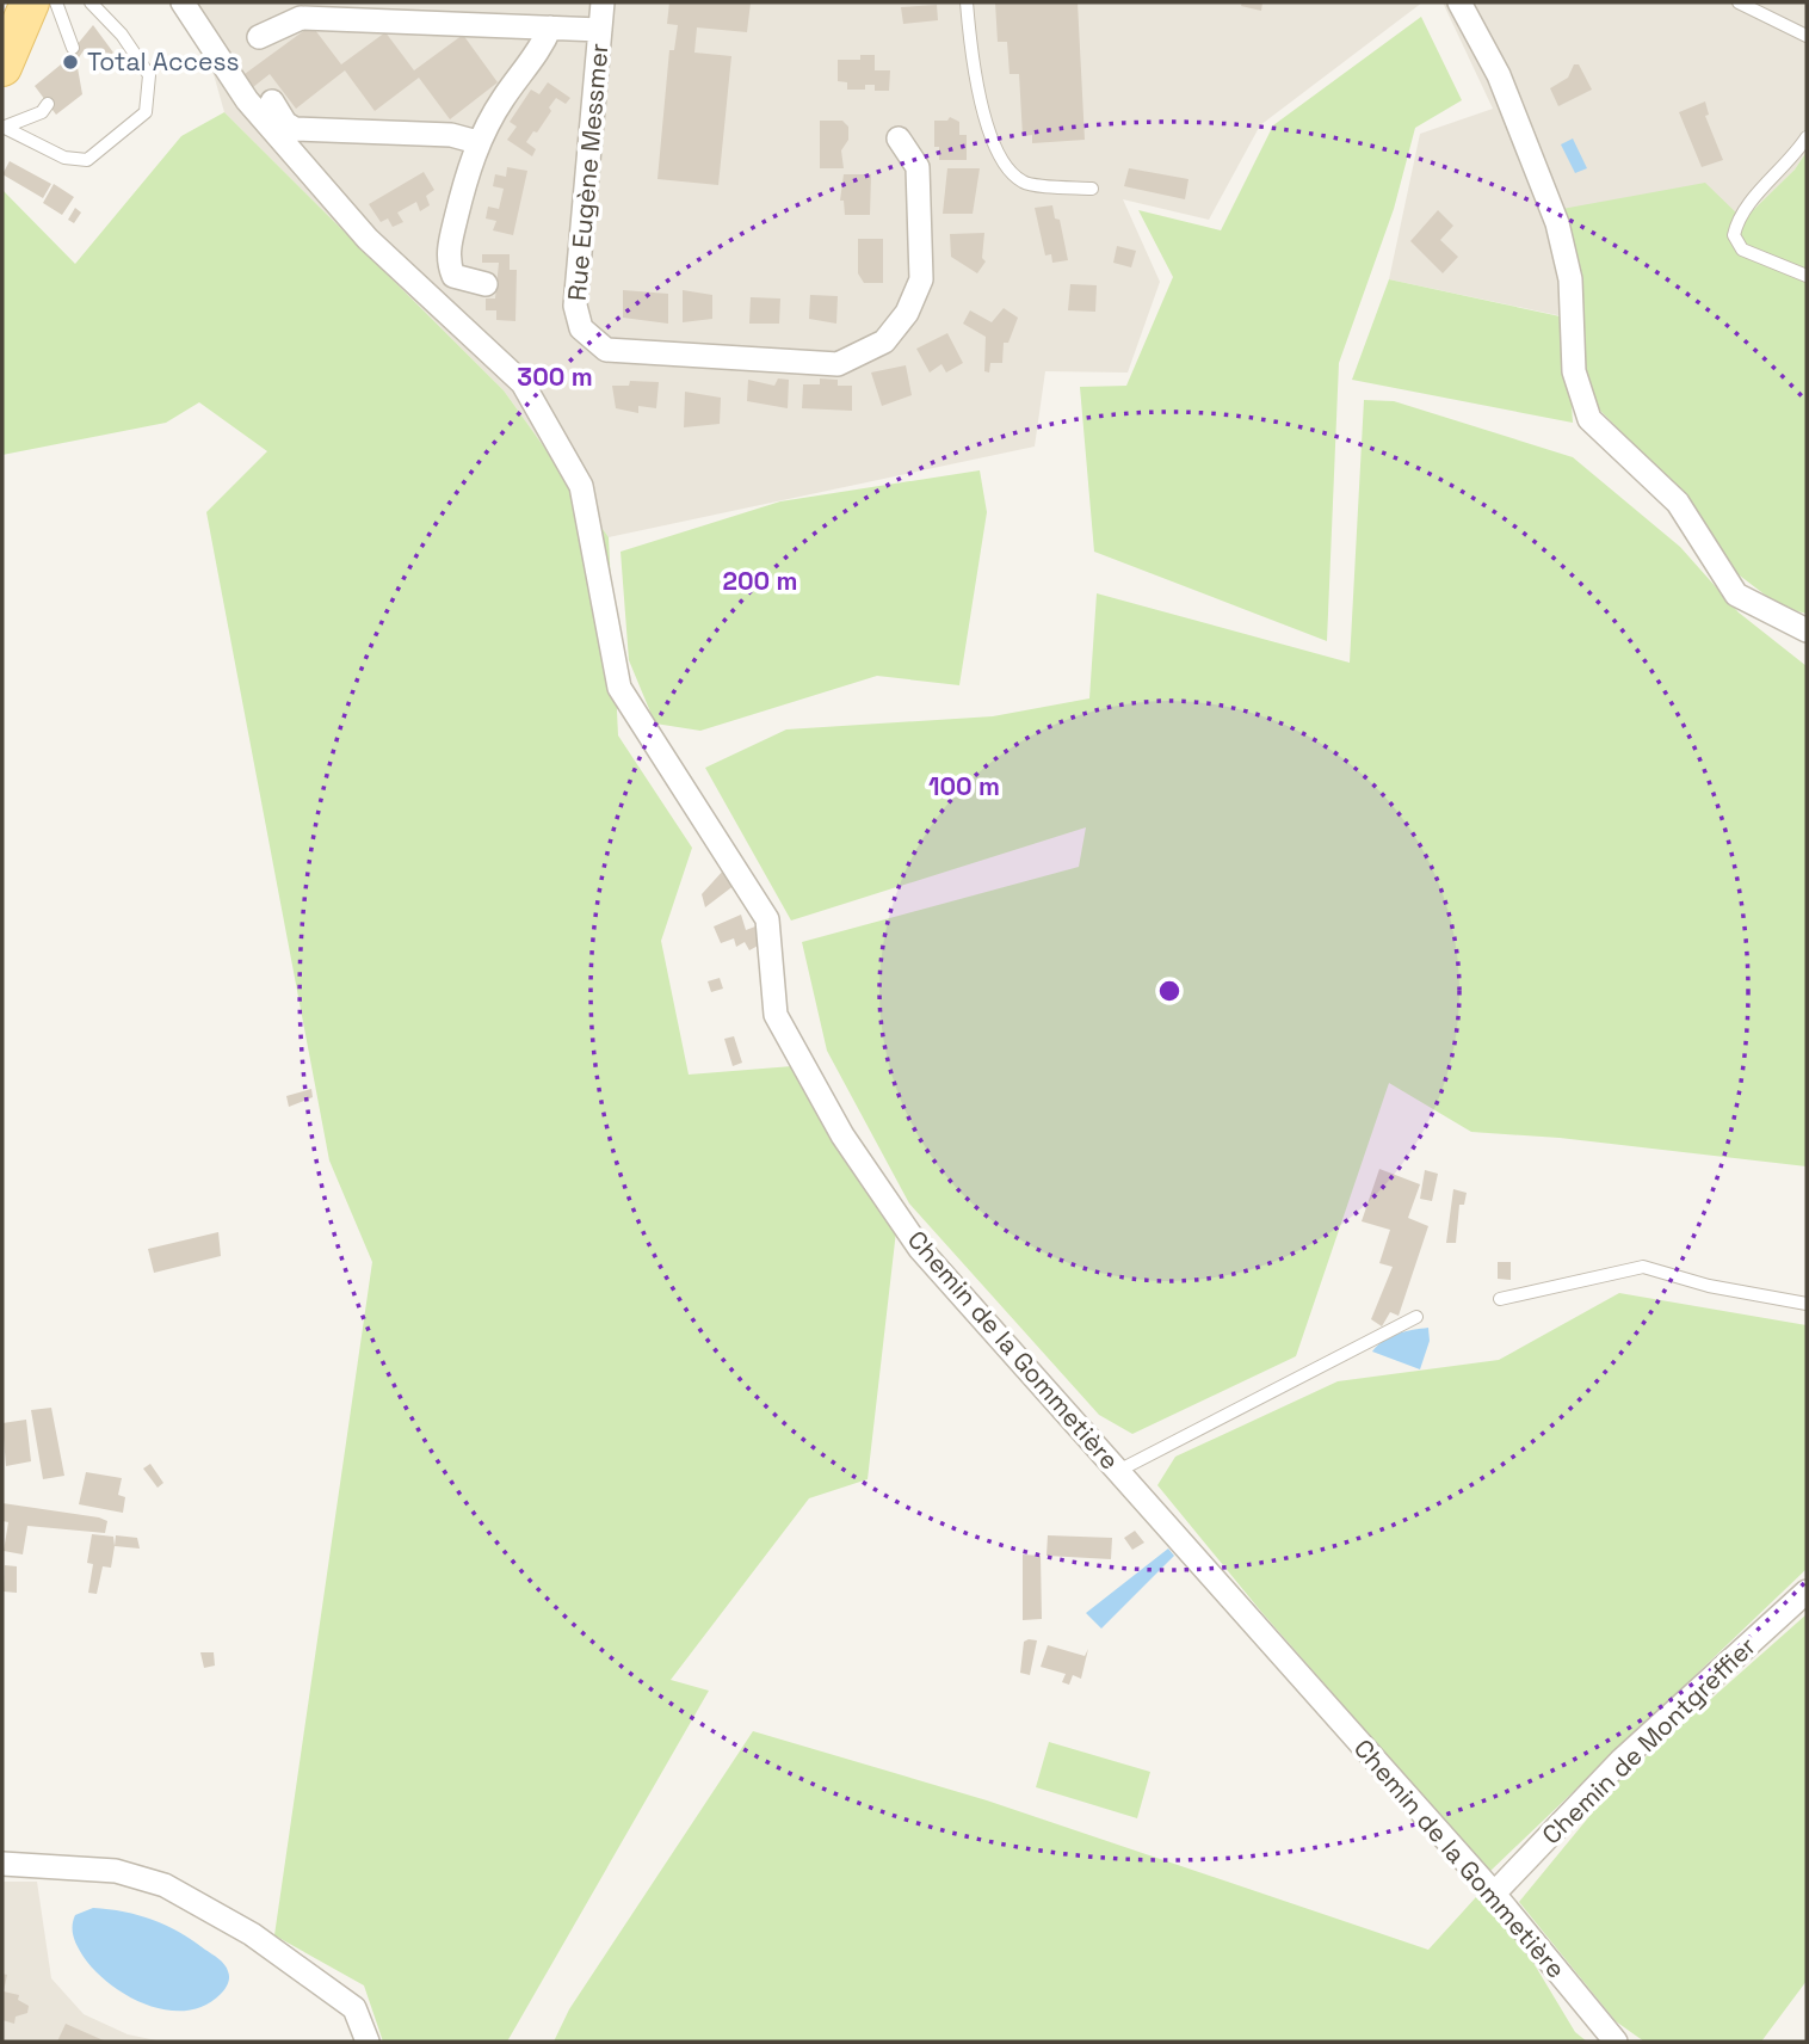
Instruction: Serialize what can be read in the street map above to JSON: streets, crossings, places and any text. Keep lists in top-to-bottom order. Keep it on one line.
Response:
{"streets":{"street":["Rue Eugène Messmer","Chemin de la Gommetière","Chemin de Montgreffier"]},"crossings":[["Chemin de la Gommetière","Chemin de Montgreffier"]],"places":["Total Access"],"rings":["300 m","200 m","100 m"]}
